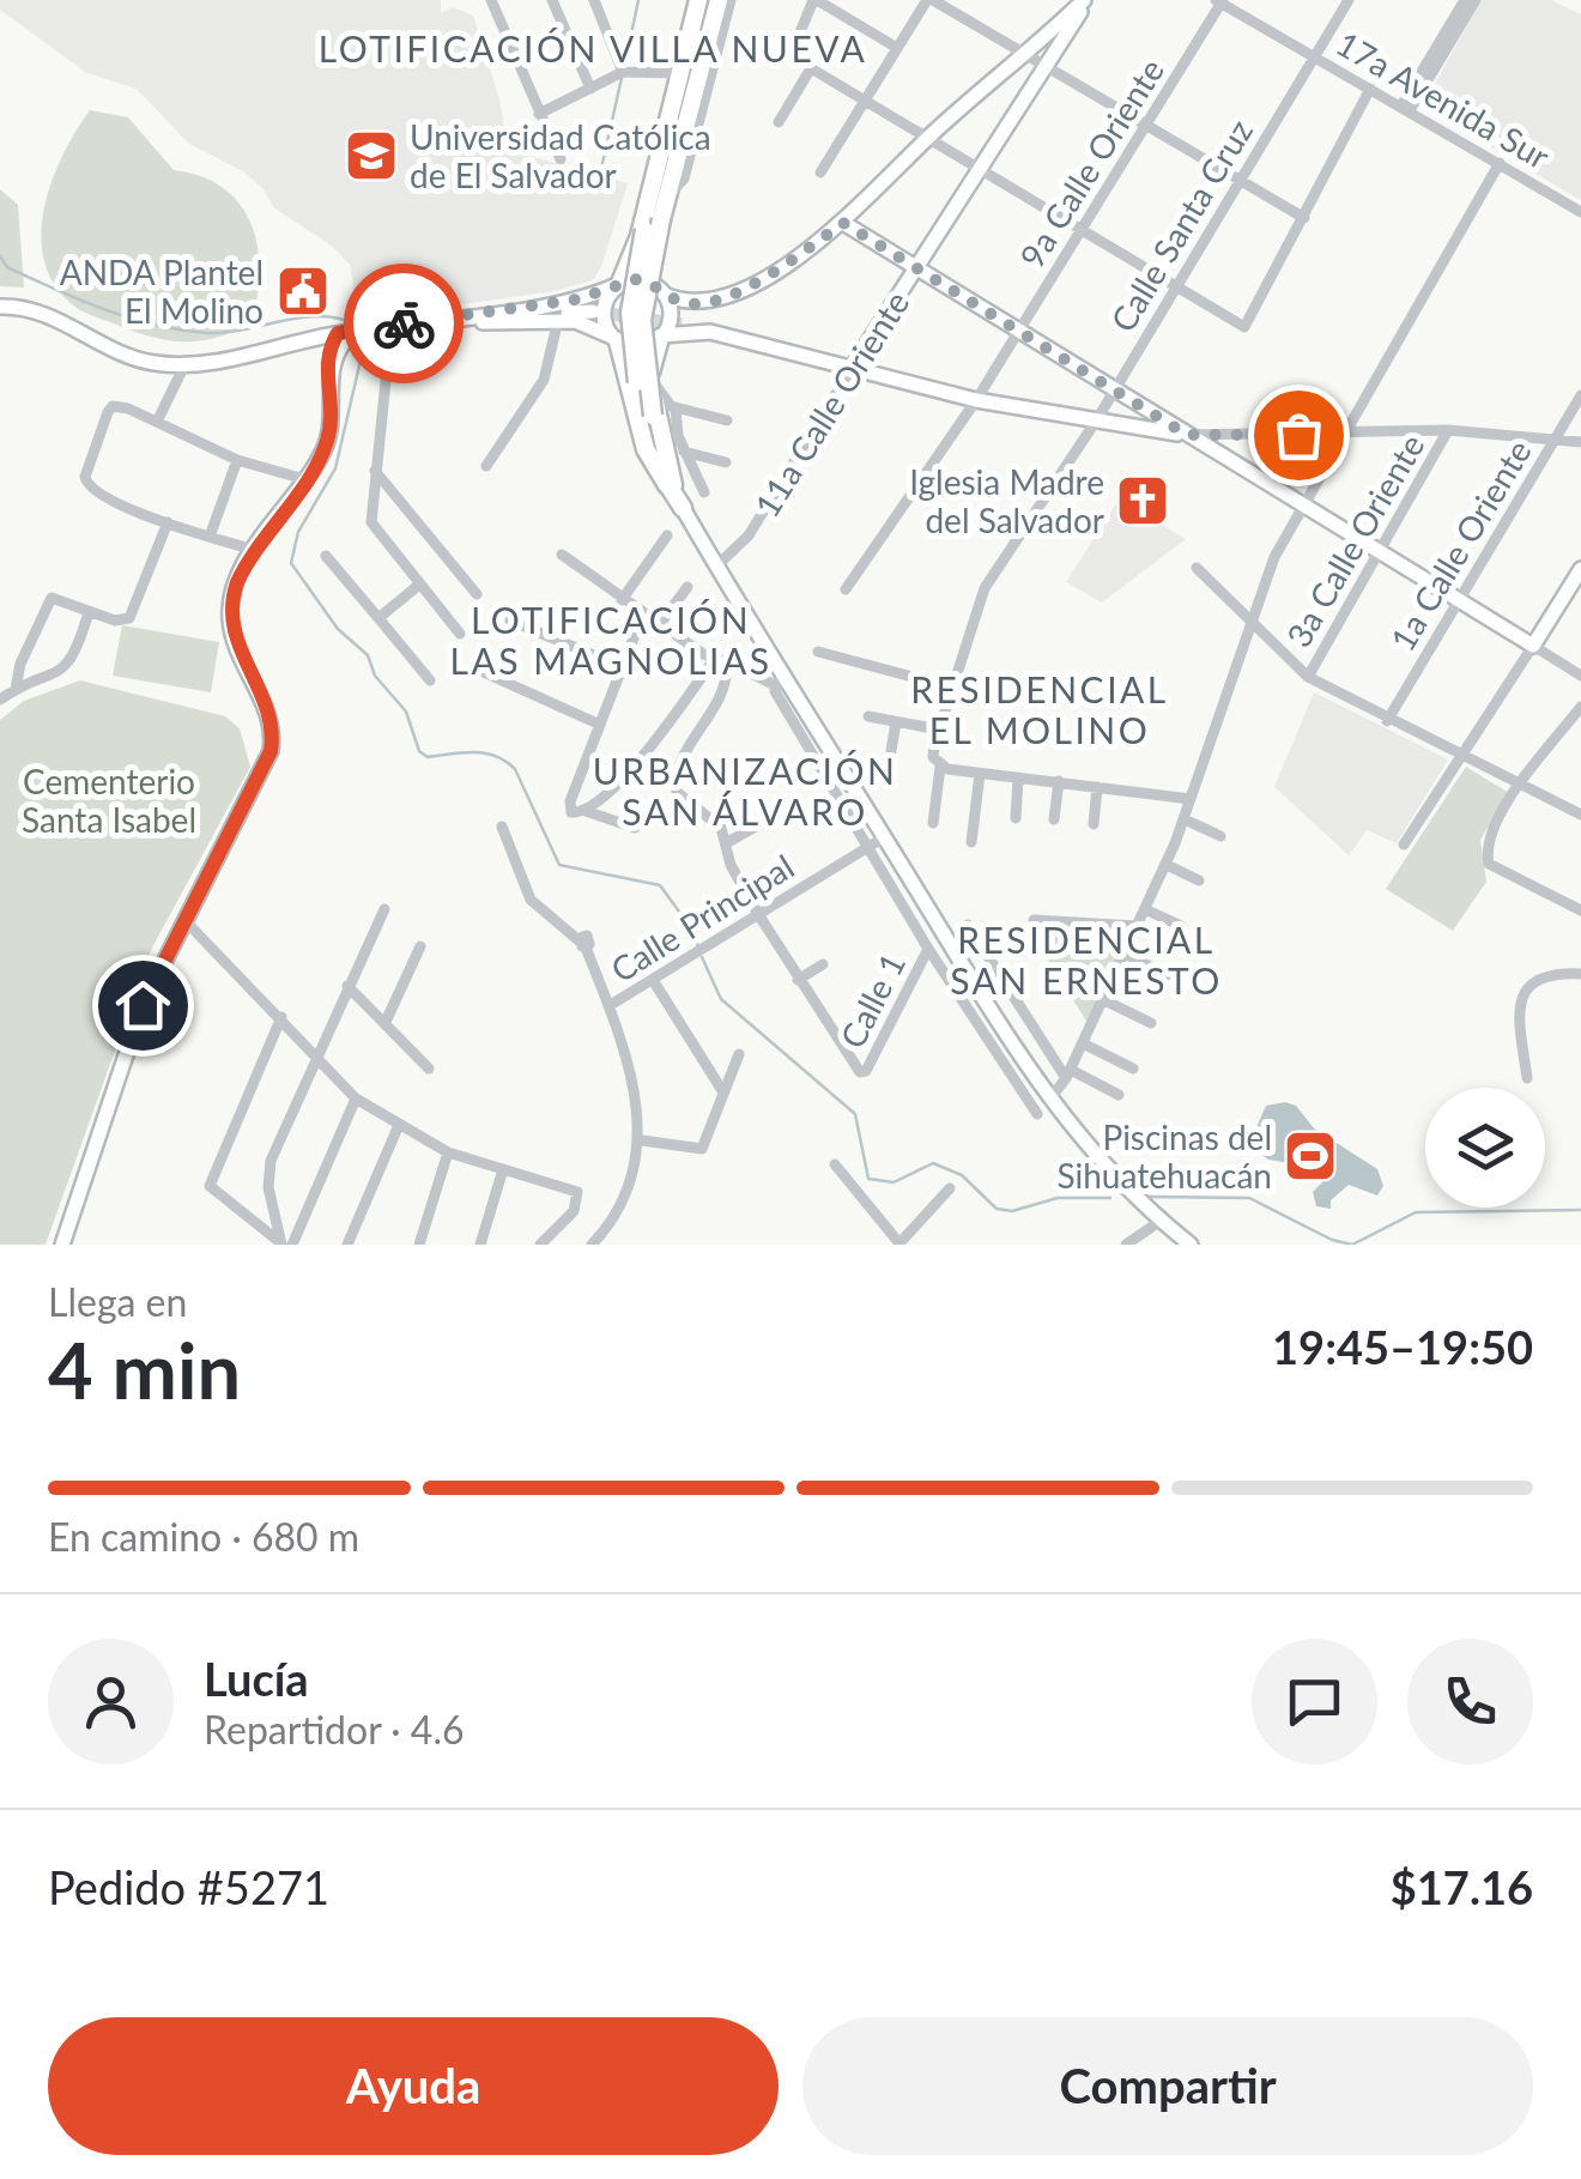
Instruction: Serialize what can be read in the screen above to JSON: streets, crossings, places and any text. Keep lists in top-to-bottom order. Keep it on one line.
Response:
{"streets":{"main road":["11a Calle Oriente"],"street":["17a Avenida Sur","9a Calle Oriente","Calle Santa Cruz","3a Calle Oriente","1a Calle Oriente","Calle Principal","Calle 1"]},"crossings":[["17a Avenida Sur","9a Calle Oriente"],["17a Avenida Sur","Calle Santa Cruz"]],"districts":["LOTIFICACIÓN VILLA NUEVA","LOTIFICACIÓN LAS MAGNOLIAS","RESIDENCIAL EL MOLINO","URBANIZACIÓN SAN ÁLVARO","RESIDENCIAL SAN ERNESTO"],"parks":["Cementerio Santa Isabel"],"places":{"school or university":["Universidad Católica de El Salvador"],"public building":["ANDA Plantel El Molino"],"church":["Iglesia Madre del Salvador"],"sports":["Piscinas del Sihuatehuacán"]},"page":{"heading":["4 min","Llega en","19:45–19:50"],"panel":["Lucía","Repartidor · 4.6","Pedido #5271","$17.16"],"bar":"En camino · 680 m","buttons":["Ayuda","Compartir"]}}
